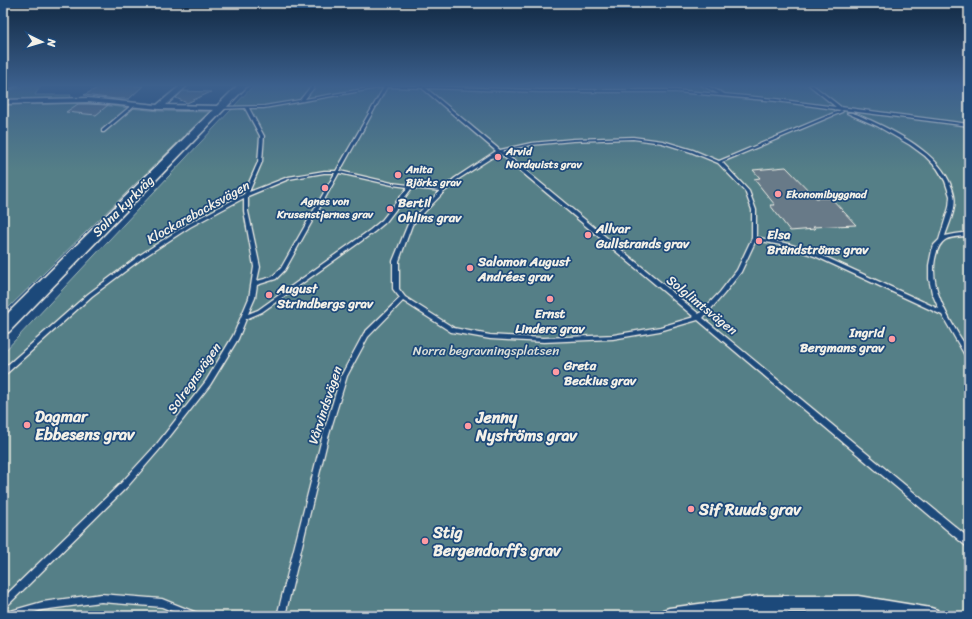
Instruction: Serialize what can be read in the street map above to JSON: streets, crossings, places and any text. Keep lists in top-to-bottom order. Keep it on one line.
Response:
{"streets":{"street":["Solna kyrkväg"],"lane":["Klockarebacksvägen","Solglimtsvägen","Solregnsvägen","Vårvindsvägen"]},"crossings":[["Klockarebacksvägen","Solregnsvägen"]],"parks":["Norra begravningsplatsen"],"places":["Arvid Nordquists grav","Anita Björks grav","Agnes von Krusenstjernas grav","Ekonomibyggnad","Bertil Ohlins grav","Allvar Gullstrands grav","Elsa Brändströms grav","Salomon August Andrées grav","August Strindbergs grav","Ernst Linders grav","Ingrid Bergmans grav","Greta Beckius grav","Dagmar Ebbesens grav","Jenny Nyströms grav","Sif Ruuds grav","Stig Bergendorffs grav"],"north":"right"}
